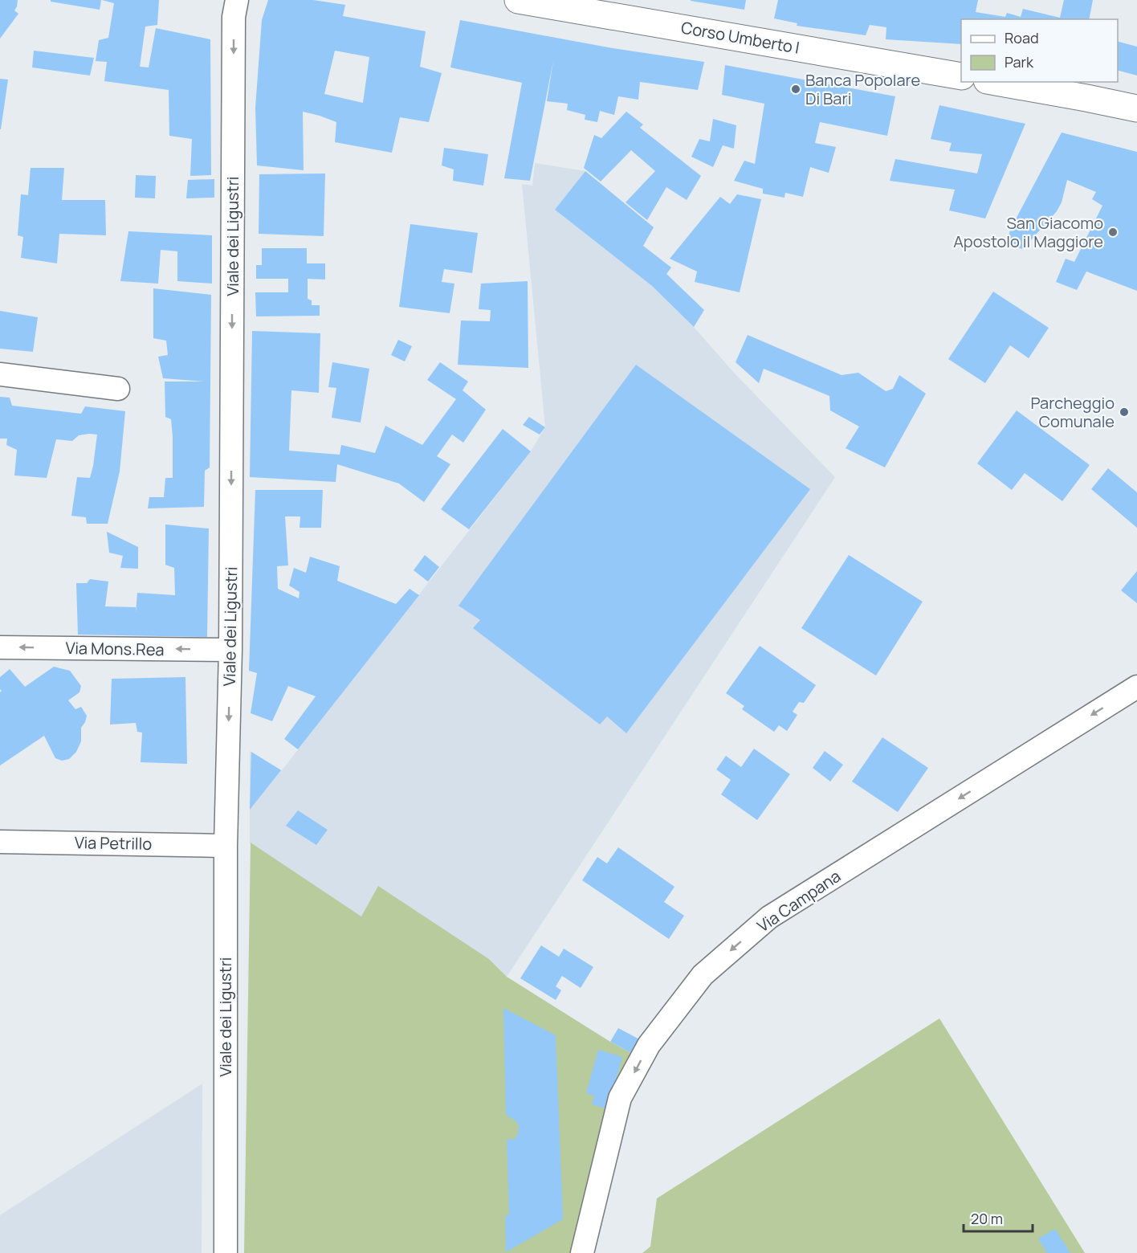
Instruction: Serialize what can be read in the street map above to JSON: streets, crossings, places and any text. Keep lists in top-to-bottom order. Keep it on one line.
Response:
{"streets":{"main road":["Corso Umberto I"],"street":["Viale dei Ligustri","Via Mons.Rea","Via Petrillo","Via Campana"]},"crossings":[["Viale dei Ligustri","Via Mons.Rea"],["Viale dei Ligustri","Via Petrillo"]],"one_way":["Viale dei Ligustri","Via Mons.Rea","Via Campana"],"places":["Banca Popolare Di Bari","San Giacomo Apostolo il Maggiore","Parcheggio Comunale"],"legend":["Road","Park"],"scale_bar":"20 m"}
